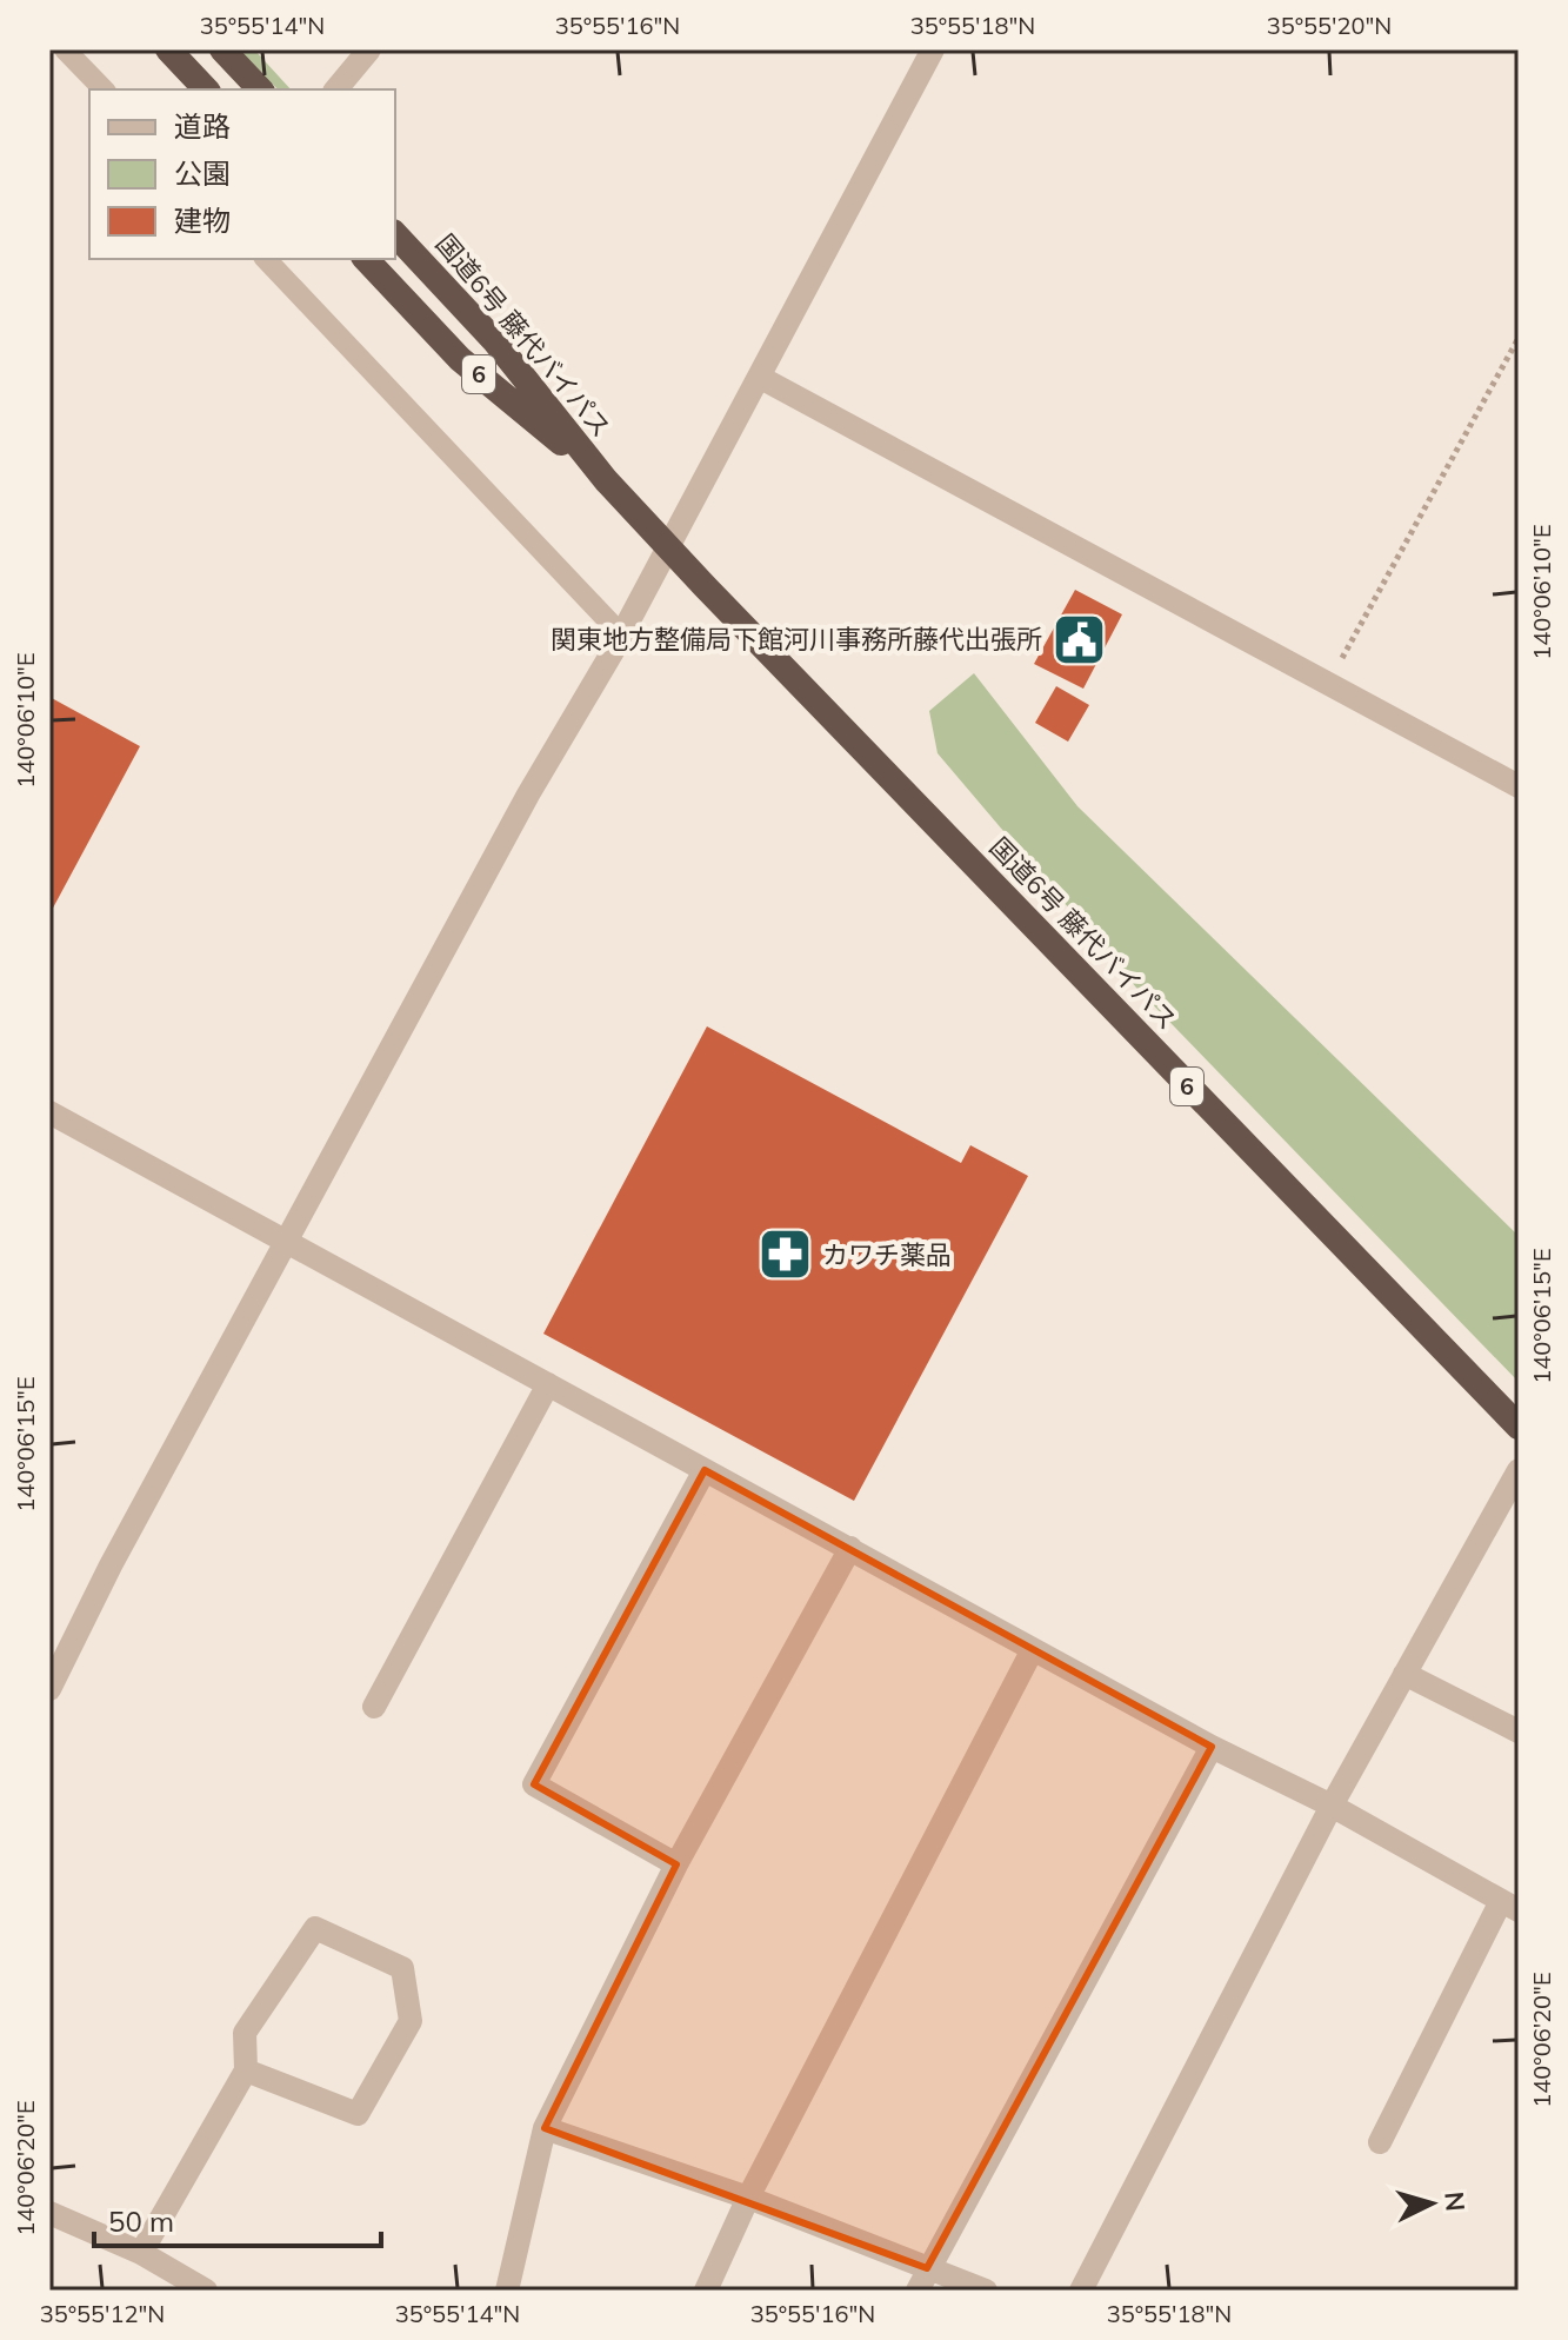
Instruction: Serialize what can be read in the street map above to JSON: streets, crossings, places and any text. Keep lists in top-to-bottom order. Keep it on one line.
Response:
{"streets":{"highway":["国道6号 藤代バイパス","6"]},"places":{"public building":["関東地方整備局下館河川事務所藤代出張所"],"pharmacy":["カワチ薬品"]},"legend":["道路","公園","建物"],"scale_bar":"50 m","north":"right","coordinates":["35°55'14\"N","35°55'16\"N","35°55'18\"N","35°55'20\"N","140°06'10\"E","140°06'15\"E","140°06'20\"E","35°55'12\"N"]}
